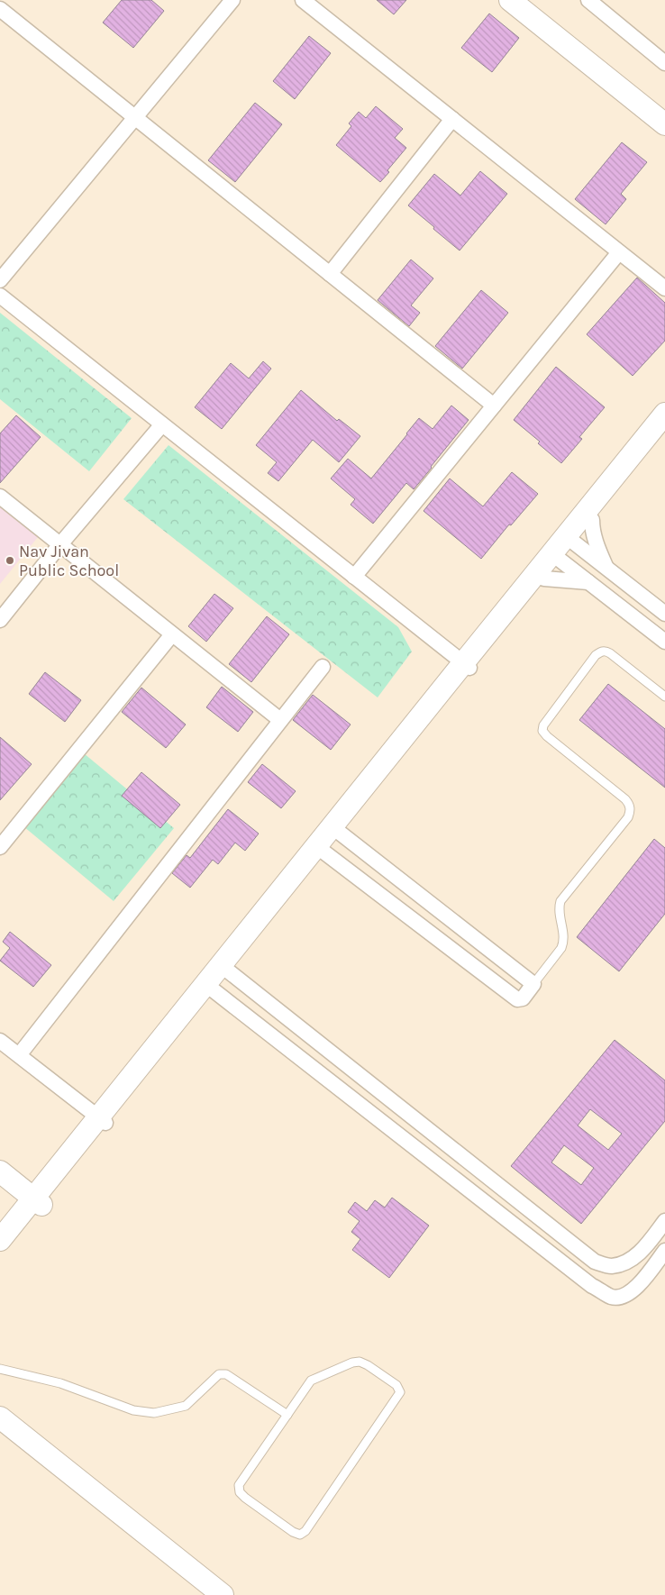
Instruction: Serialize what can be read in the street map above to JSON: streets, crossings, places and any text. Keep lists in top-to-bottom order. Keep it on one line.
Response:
{"places":["Nav Jivan Public School"]}
